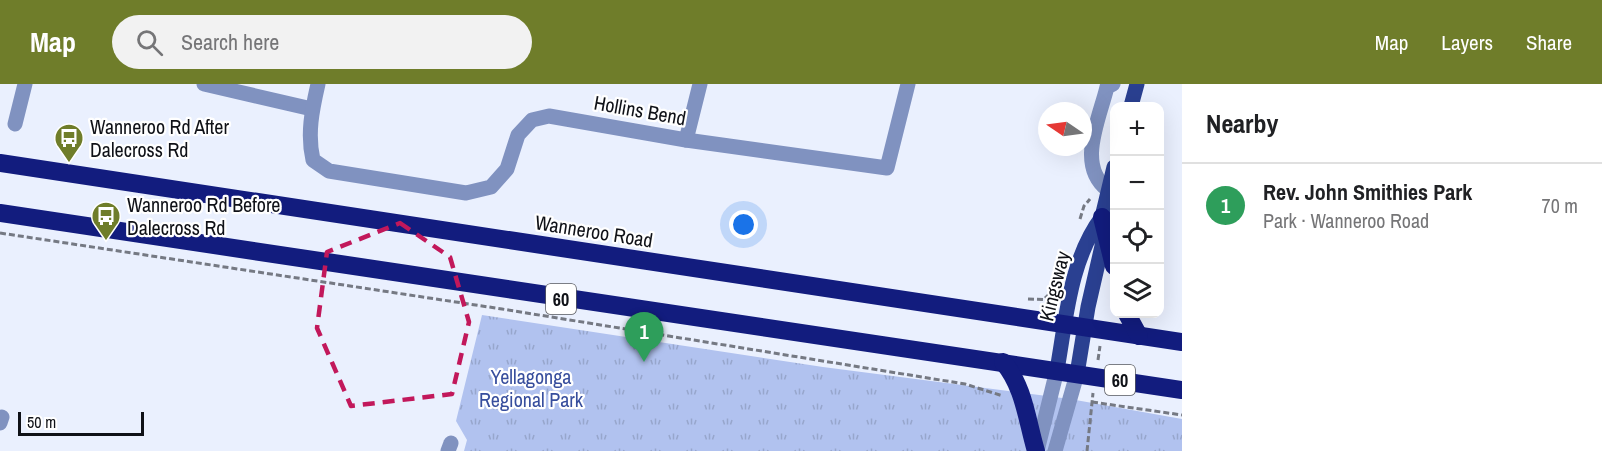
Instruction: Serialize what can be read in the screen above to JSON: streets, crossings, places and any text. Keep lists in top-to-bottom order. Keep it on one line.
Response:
{"streets":{"highway":["Wanneroo Road","60"],"main road":["Kingsway"],"street":["Hollins Bend"]},"crossings":[["Wanneroo Road","Kingsway"],["Kingsway","60"]],"parks":["Yellagonga Regional Park"],"places":{"bus stop":["Wanneroo Rd After Dalecross Rd","Wanneroo Rd Before Dalecross Rd"]},"scale_bar":"50 m","north":"left","page":{"header":"Map","search":"Search here","nav":["Map","Layers","Share"],"heading":"Nearby","map_buttons":["+","−"],"list":[{"mark":"1","name":"Rev. John Smithies Park","note":"Park · Wanneroo Road","value":"70 m"}],"pins":"1","scale":"50 m"}}
